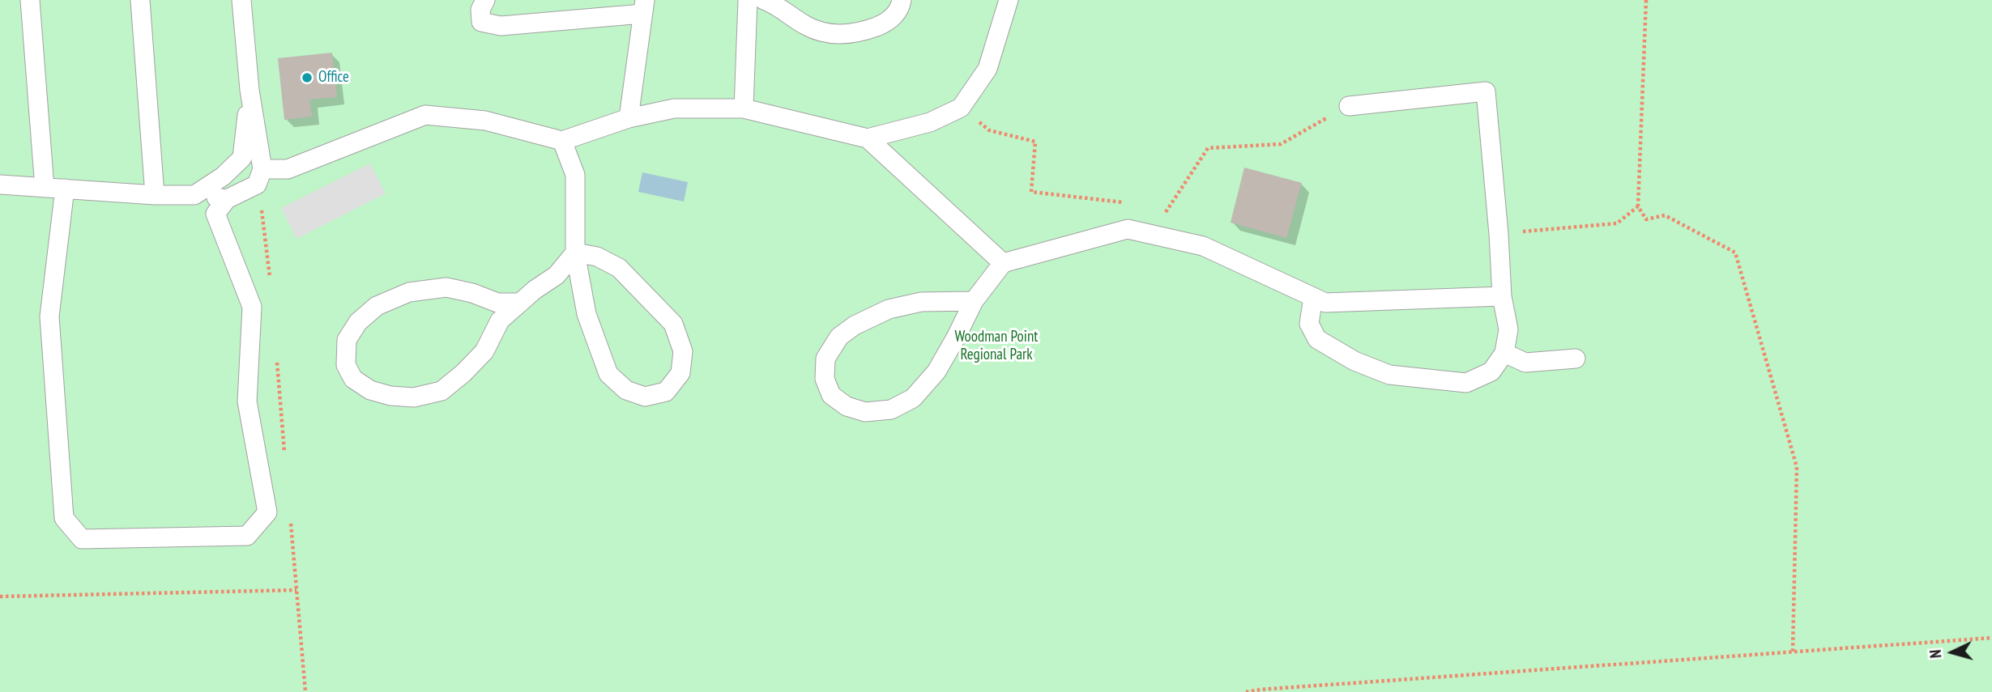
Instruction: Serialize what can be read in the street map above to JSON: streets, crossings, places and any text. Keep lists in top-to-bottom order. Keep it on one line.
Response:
{"parks":["Woodman Point Regional Park"],"places":["Office"],"north":"left"}
